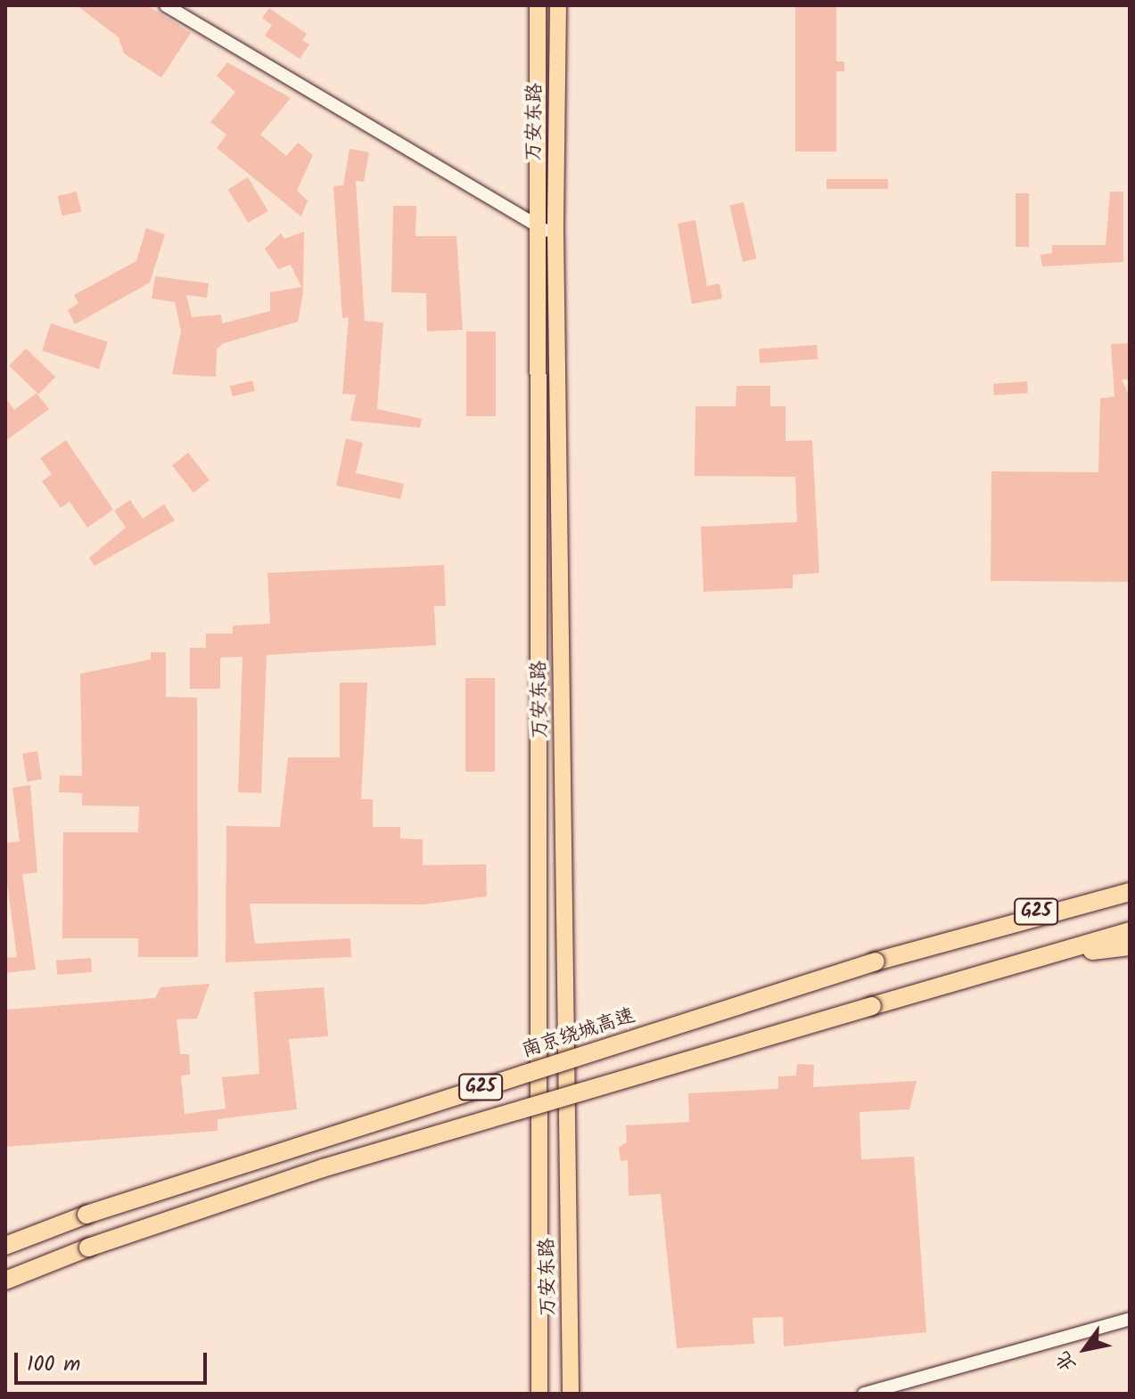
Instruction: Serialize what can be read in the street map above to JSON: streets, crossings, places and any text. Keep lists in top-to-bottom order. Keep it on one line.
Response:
{"streets":{"highway":["G25","南京绕城高速"],"main road":["万安东路"]},"crossings":[["G25","南京绕城高速"]],"scale_bar":"100 m","north":"bottom left"}
